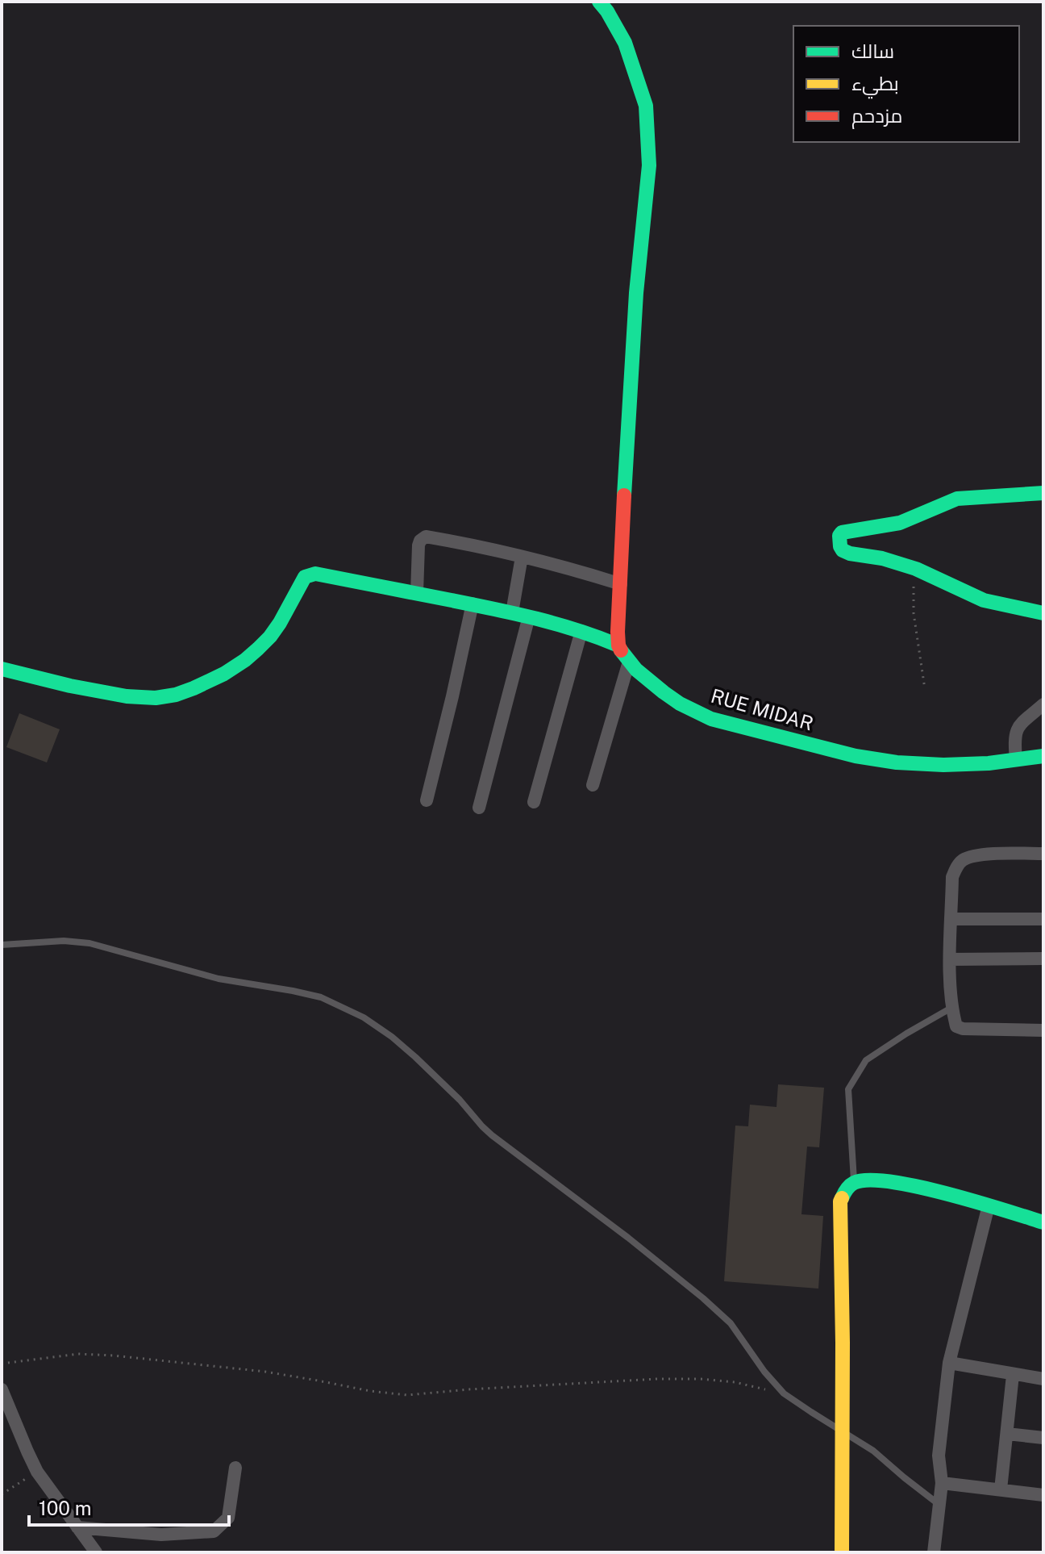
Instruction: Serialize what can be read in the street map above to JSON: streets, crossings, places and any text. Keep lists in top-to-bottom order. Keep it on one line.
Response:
{"streets":{"street":["RUE MIDAR"]},"legend":["سالك","بطيء","مزدحم"],"scale_bar":"100 m"}
